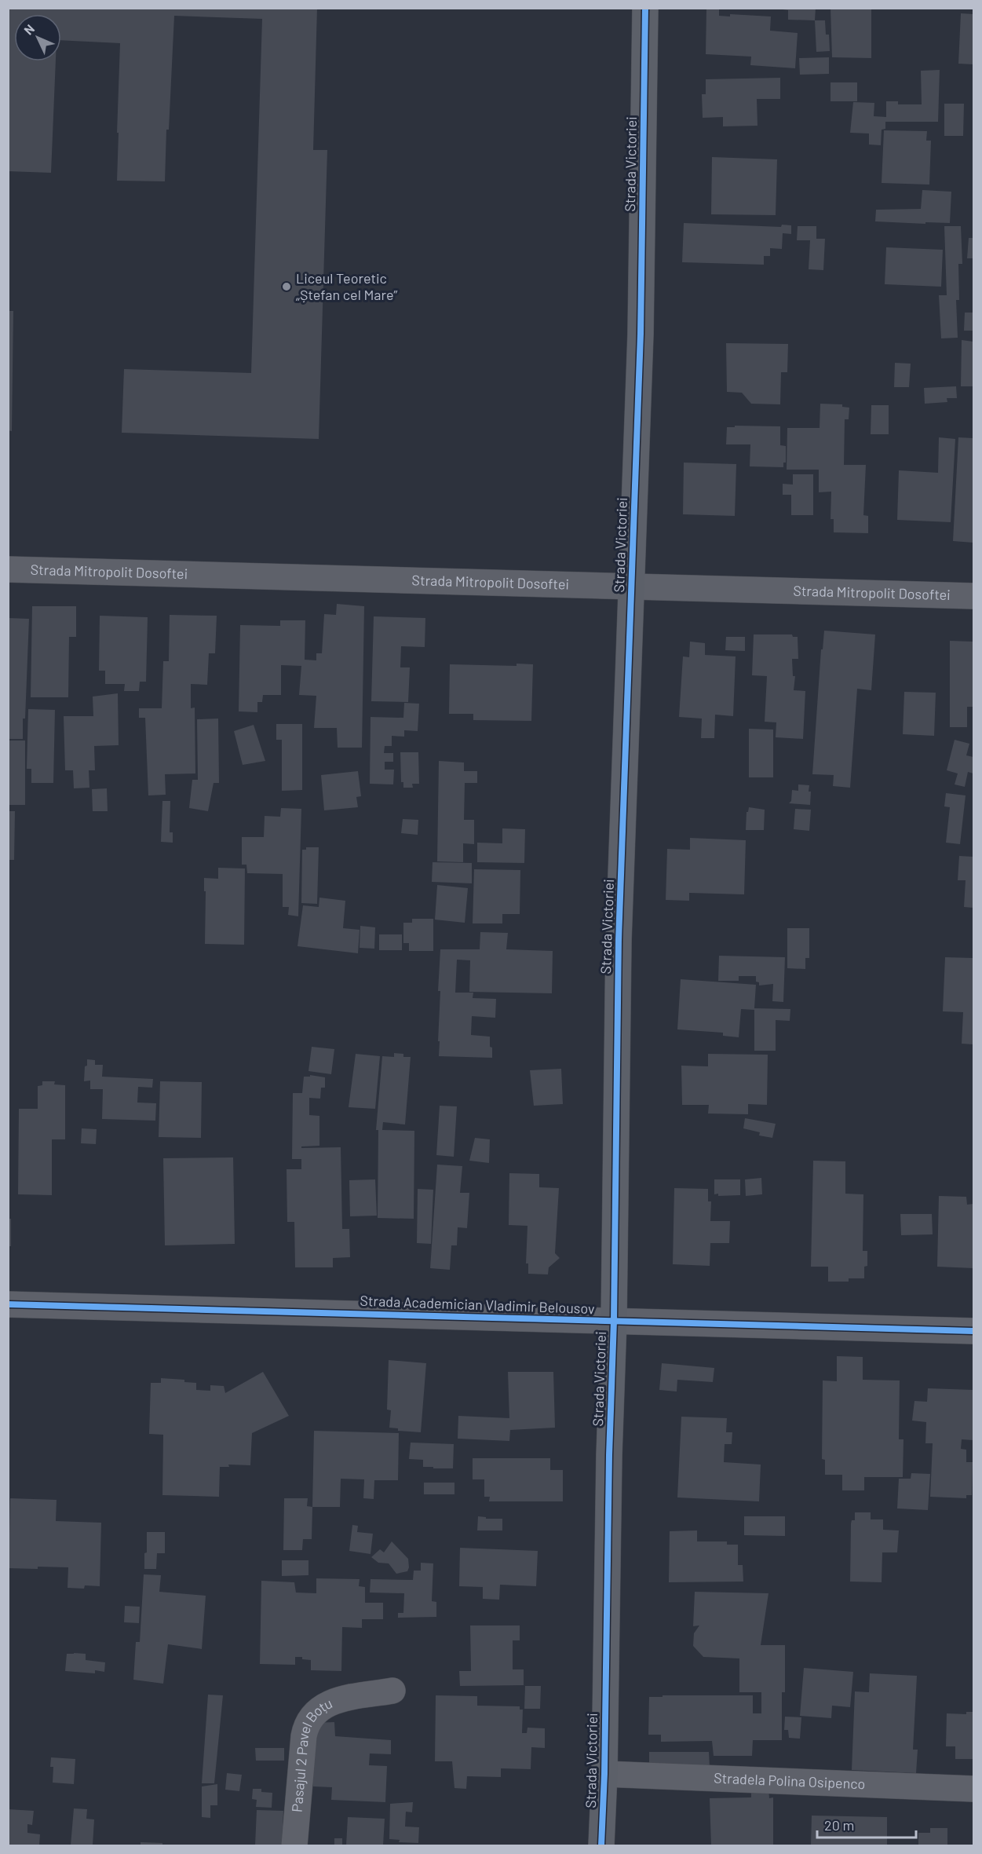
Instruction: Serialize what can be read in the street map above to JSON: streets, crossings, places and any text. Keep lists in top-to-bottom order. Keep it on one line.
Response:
{"streets":{"street":["Strada Victoriei","Strada Mitropolit Dosoftei","Strada Academician Vladimir Belousov","Pasajul 2 Pavel Boțu","Stradela Polina Osipenco"]},"crossings":[["Strada Victoriei","Strada Mitropolit Dosoftei"],["Strada Victoriei","Strada Academician Vladimir Belousov"],["Strada Victoriei","Stradela Polina Osipenco"]],"places":["Liceul Teoretic „Ștefan cel Mare”"],"scale_bar":"20 m","north":"top left"}
